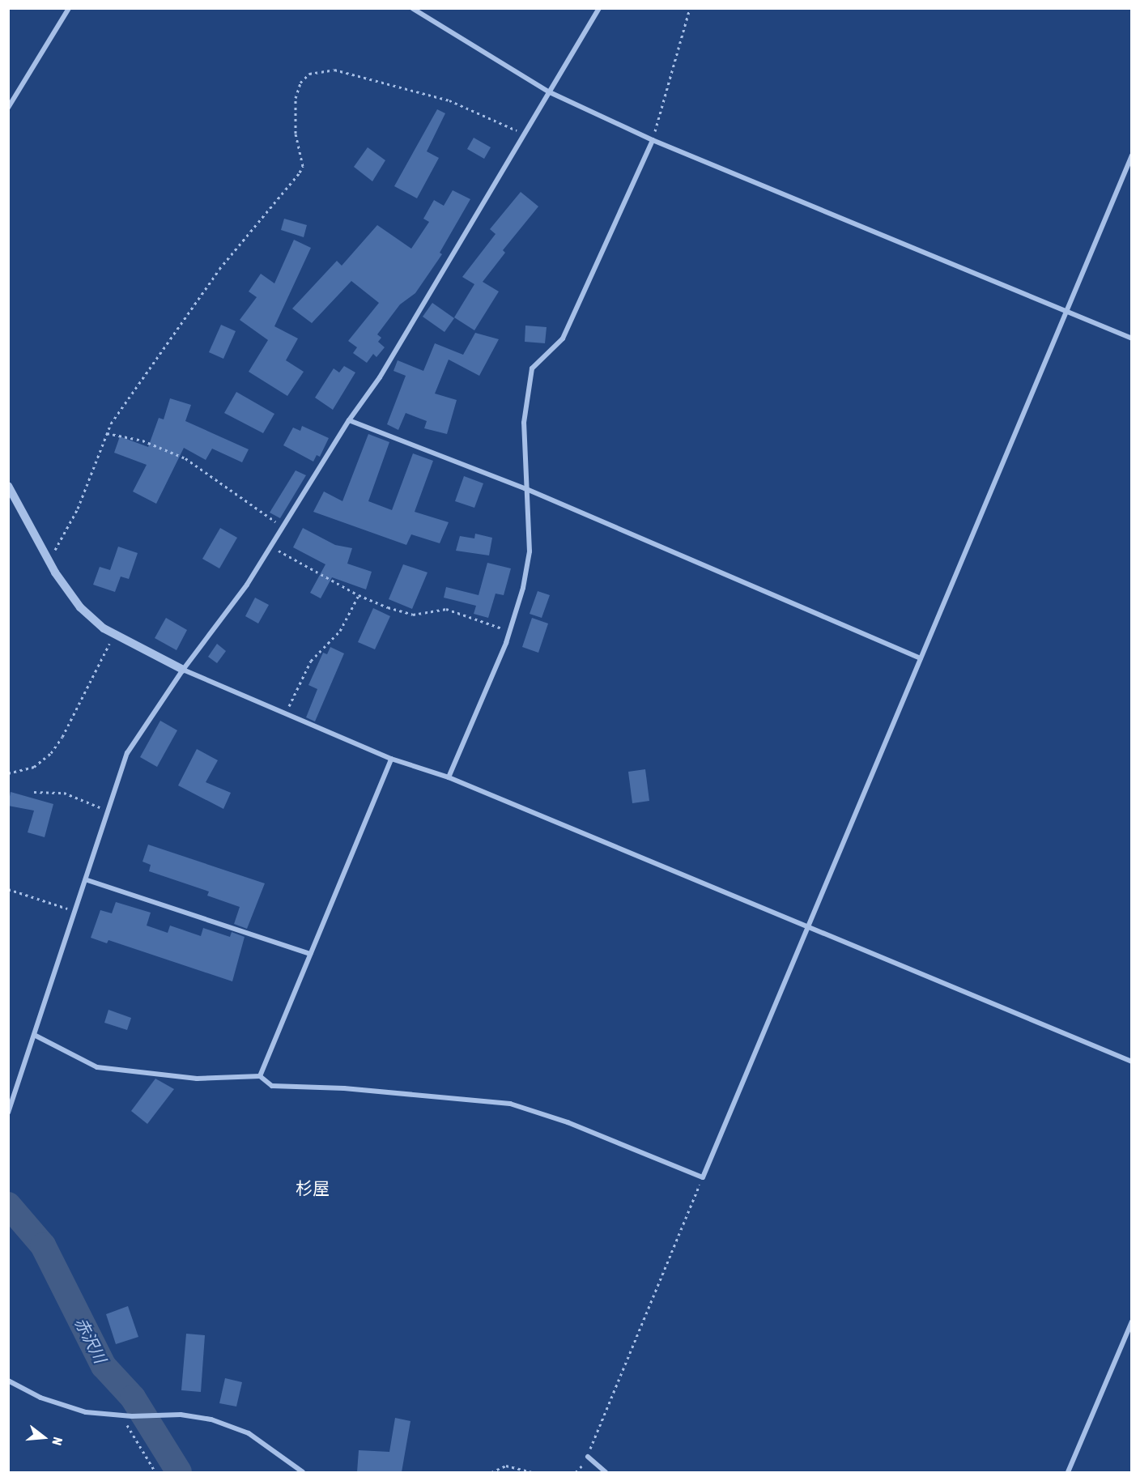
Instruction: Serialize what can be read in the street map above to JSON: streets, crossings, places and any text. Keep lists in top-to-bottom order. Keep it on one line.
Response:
{"districts":["杉屋"],"water":["赤沢川"],"north":"right"}
